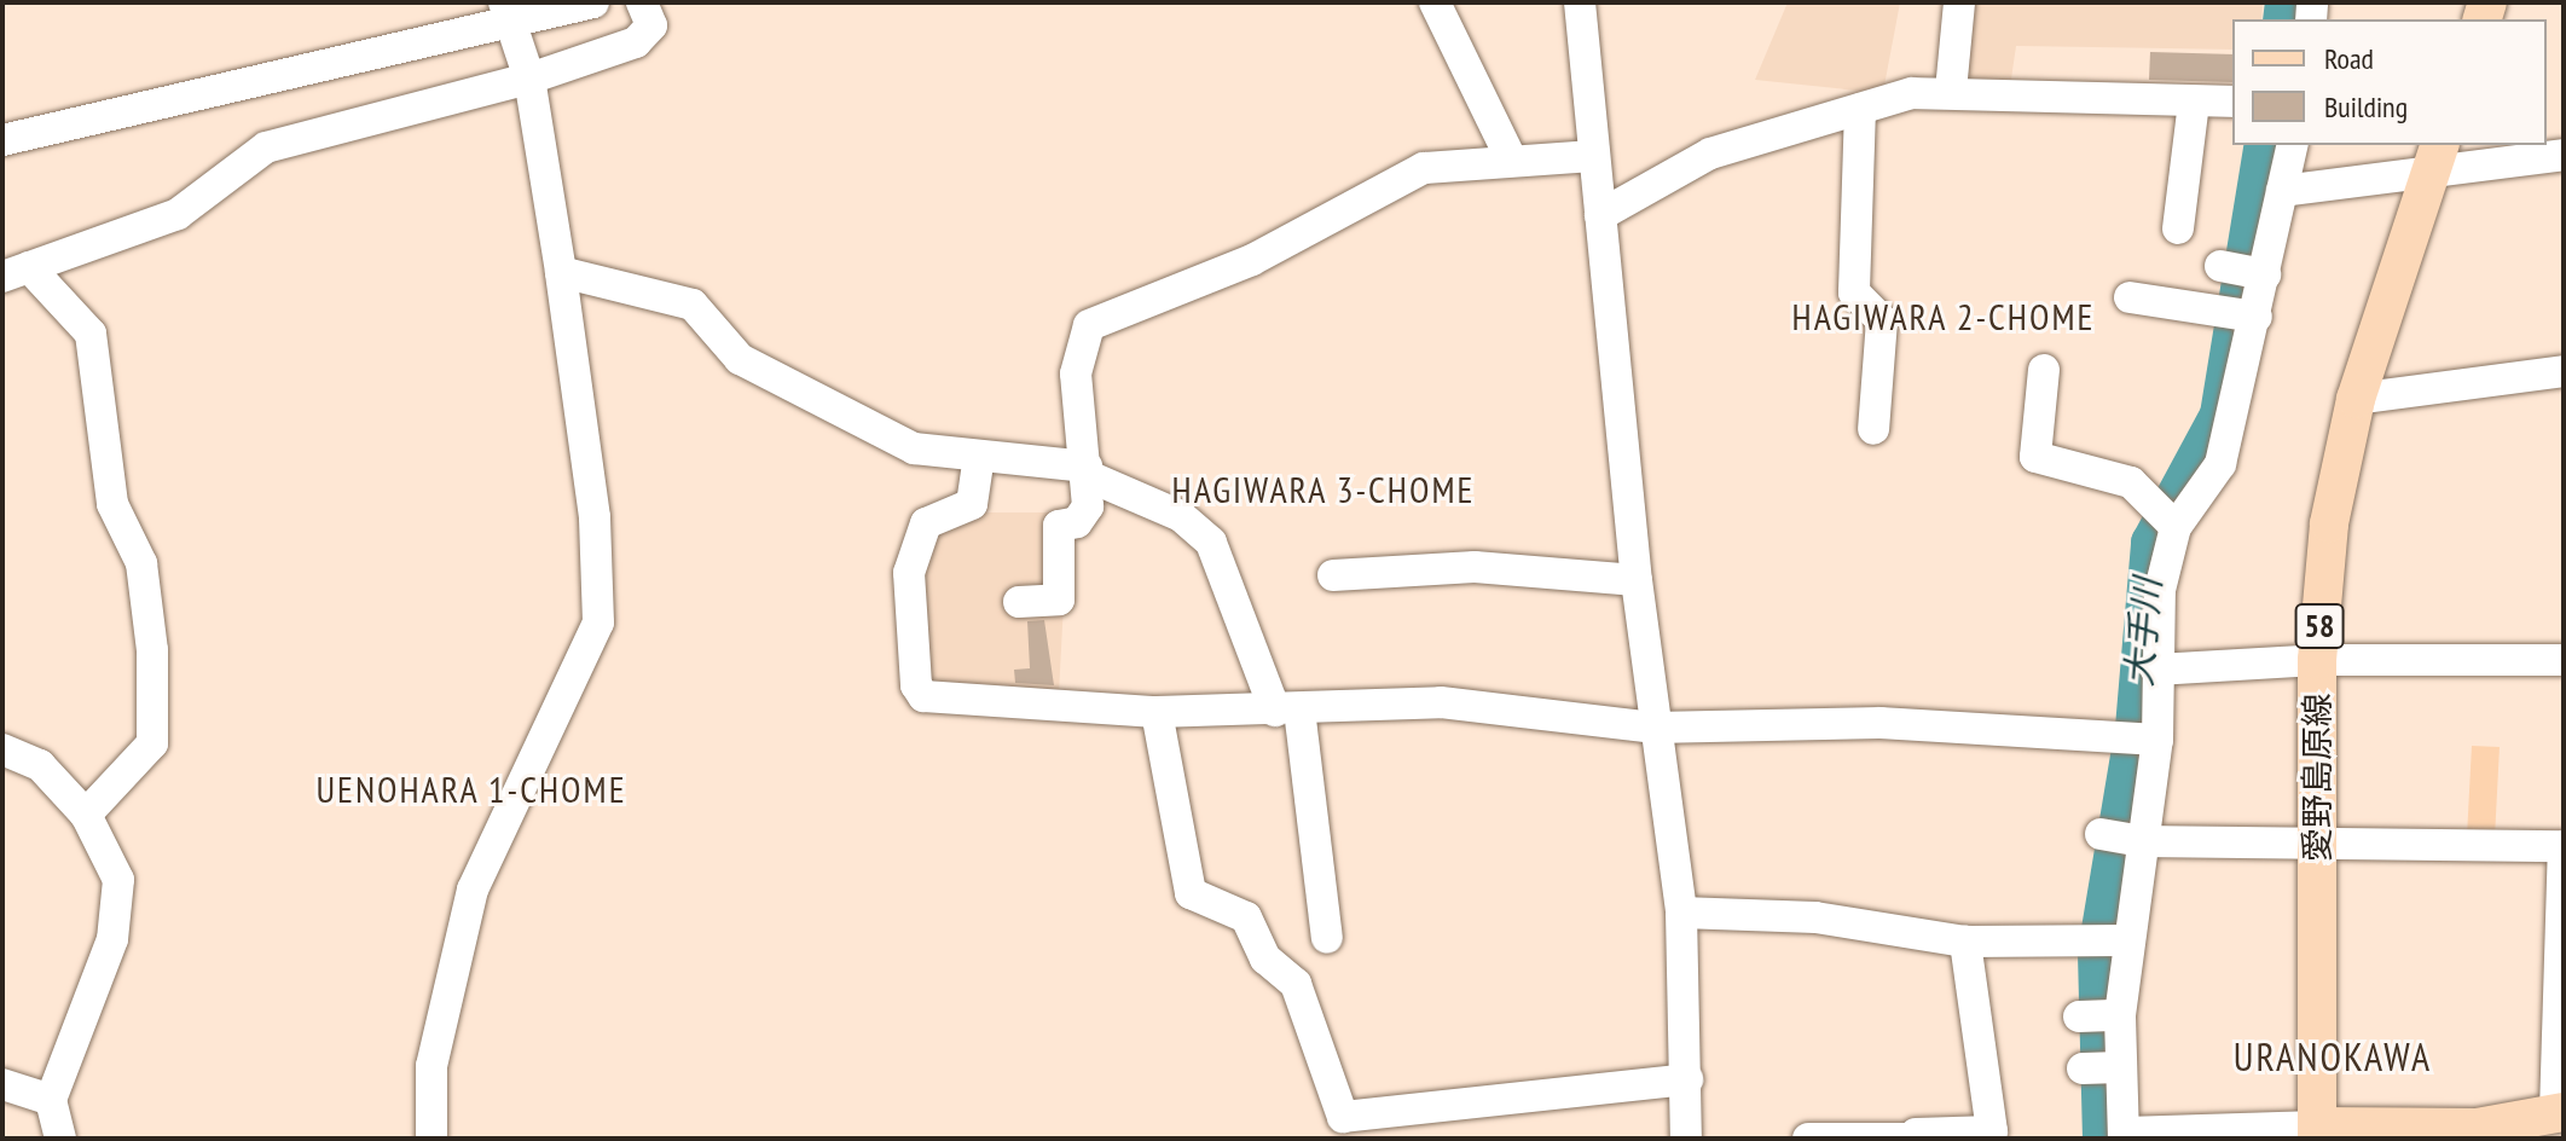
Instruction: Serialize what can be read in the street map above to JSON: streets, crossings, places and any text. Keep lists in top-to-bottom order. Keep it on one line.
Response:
{"streets":{"main road":["58","愛野島原線"]},"districts":["HAGIWARA 2-CHOME","HAGIWARA 3-CHOME","UENOHARA 1-CHOME","URANOKAWA"],"water":["大手川"],"legend":["Road","Building"]}
